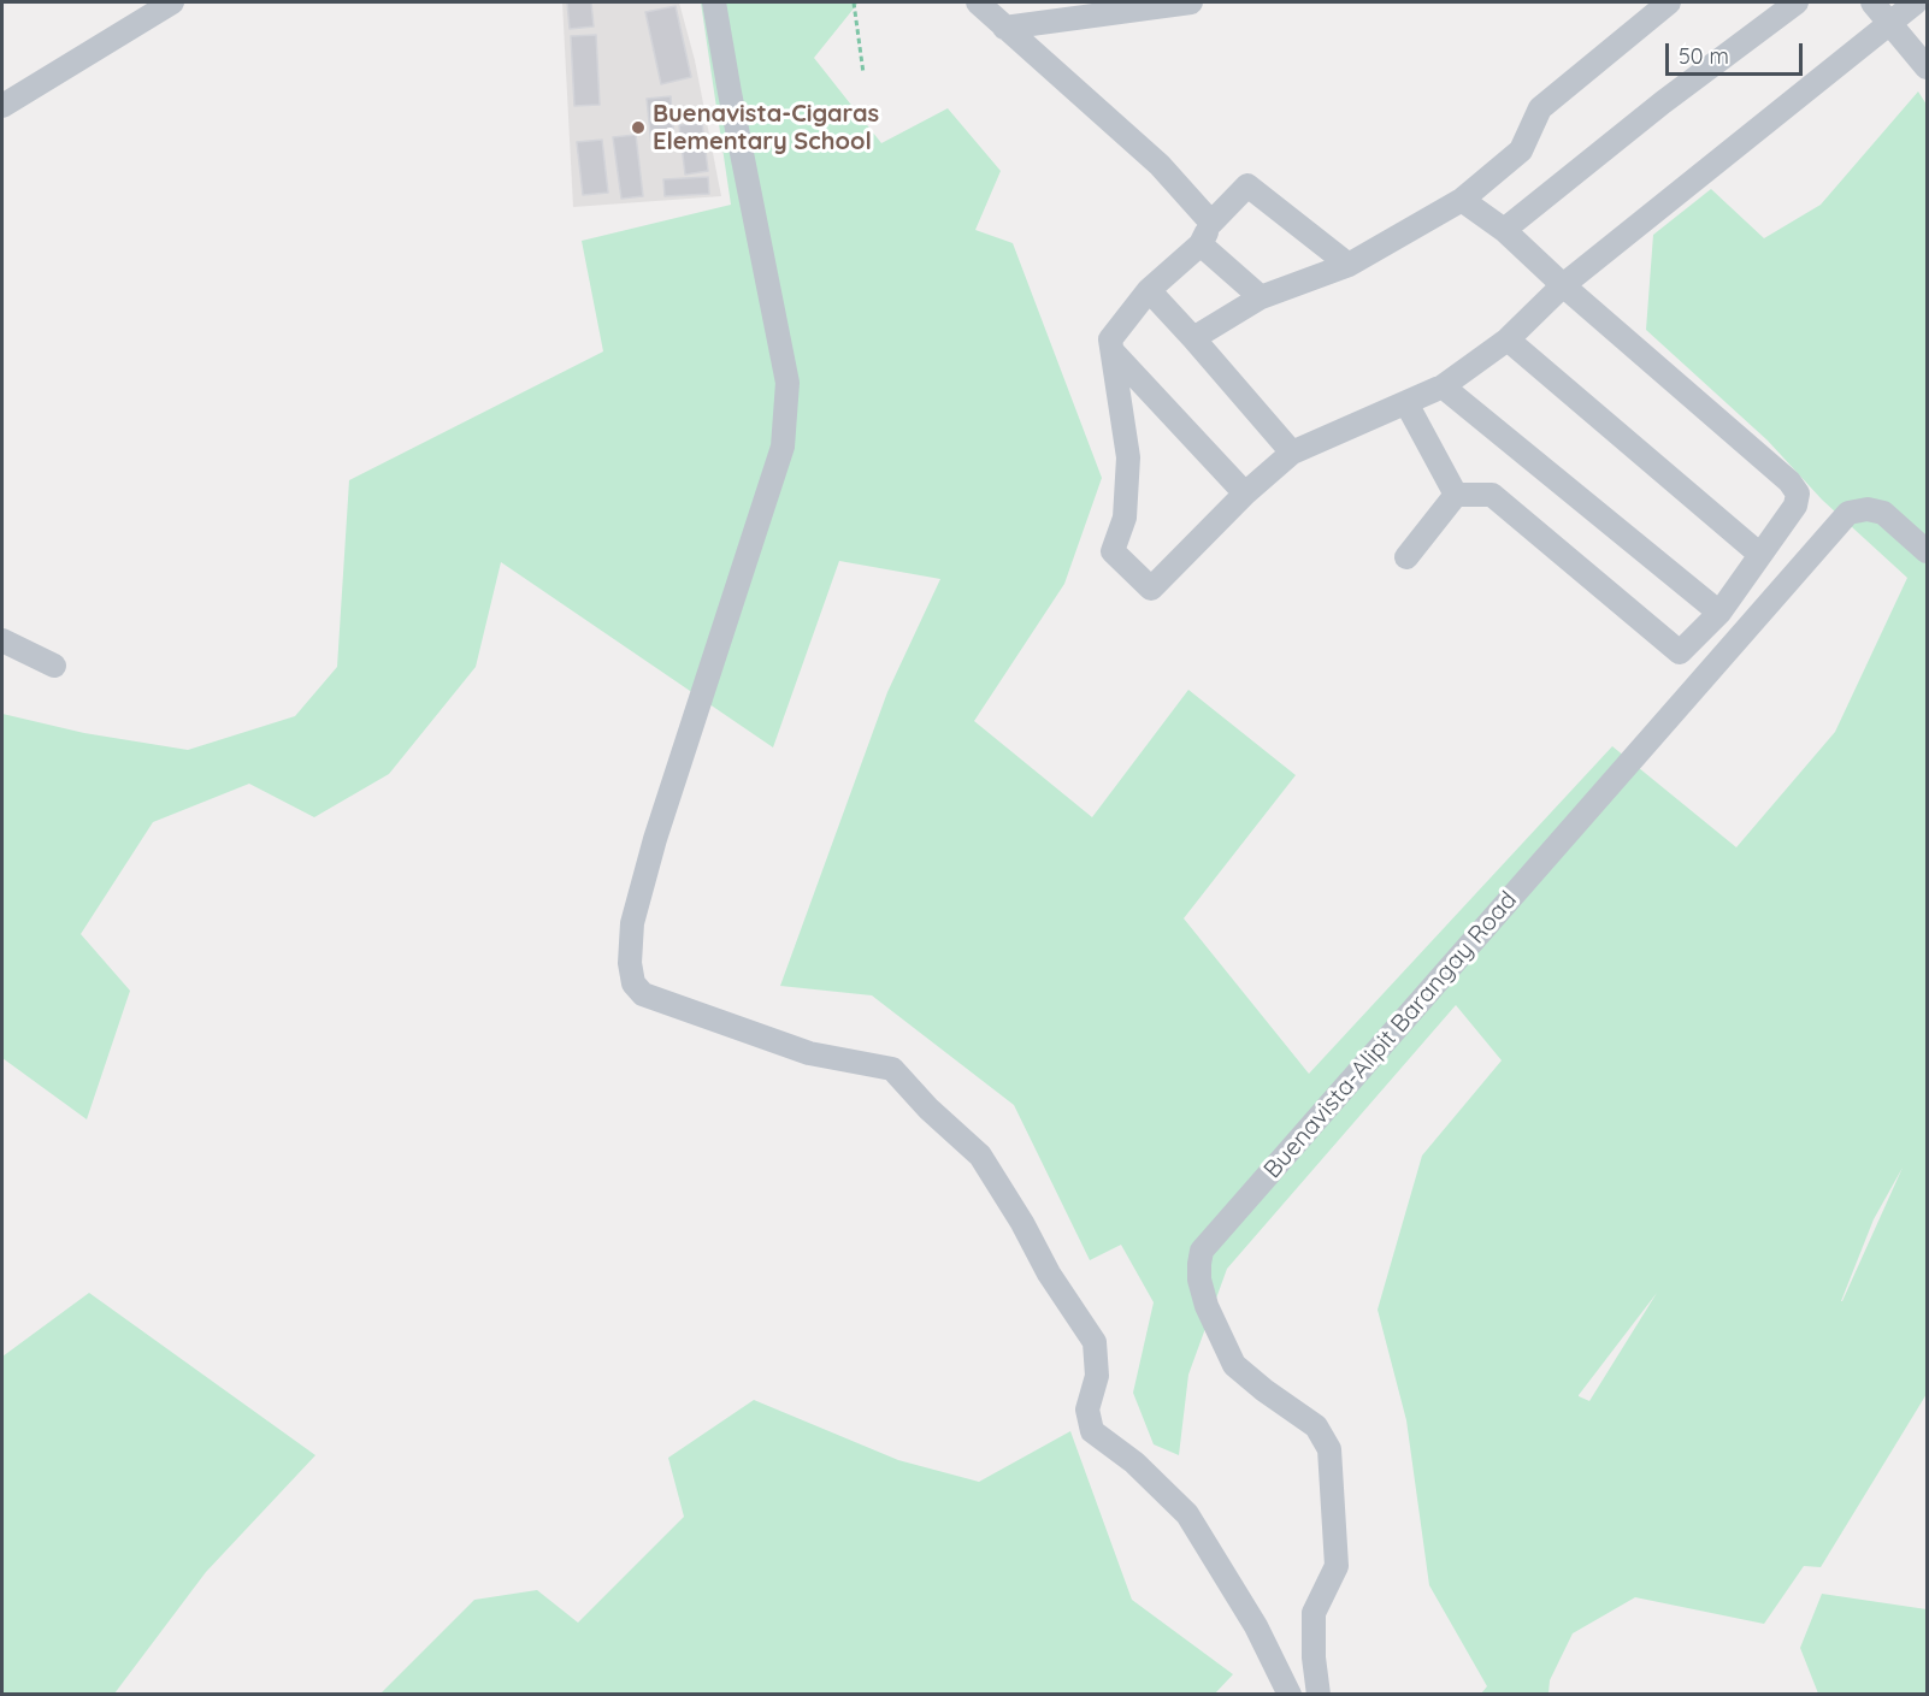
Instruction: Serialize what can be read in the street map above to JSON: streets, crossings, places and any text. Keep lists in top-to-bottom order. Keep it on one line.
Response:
{"streets":{"street":["Buenavista-Alipit Barangay Road"]},"places":["Buenavista-Cigaras Elementary School"],"scale_bar":"50 m"}
